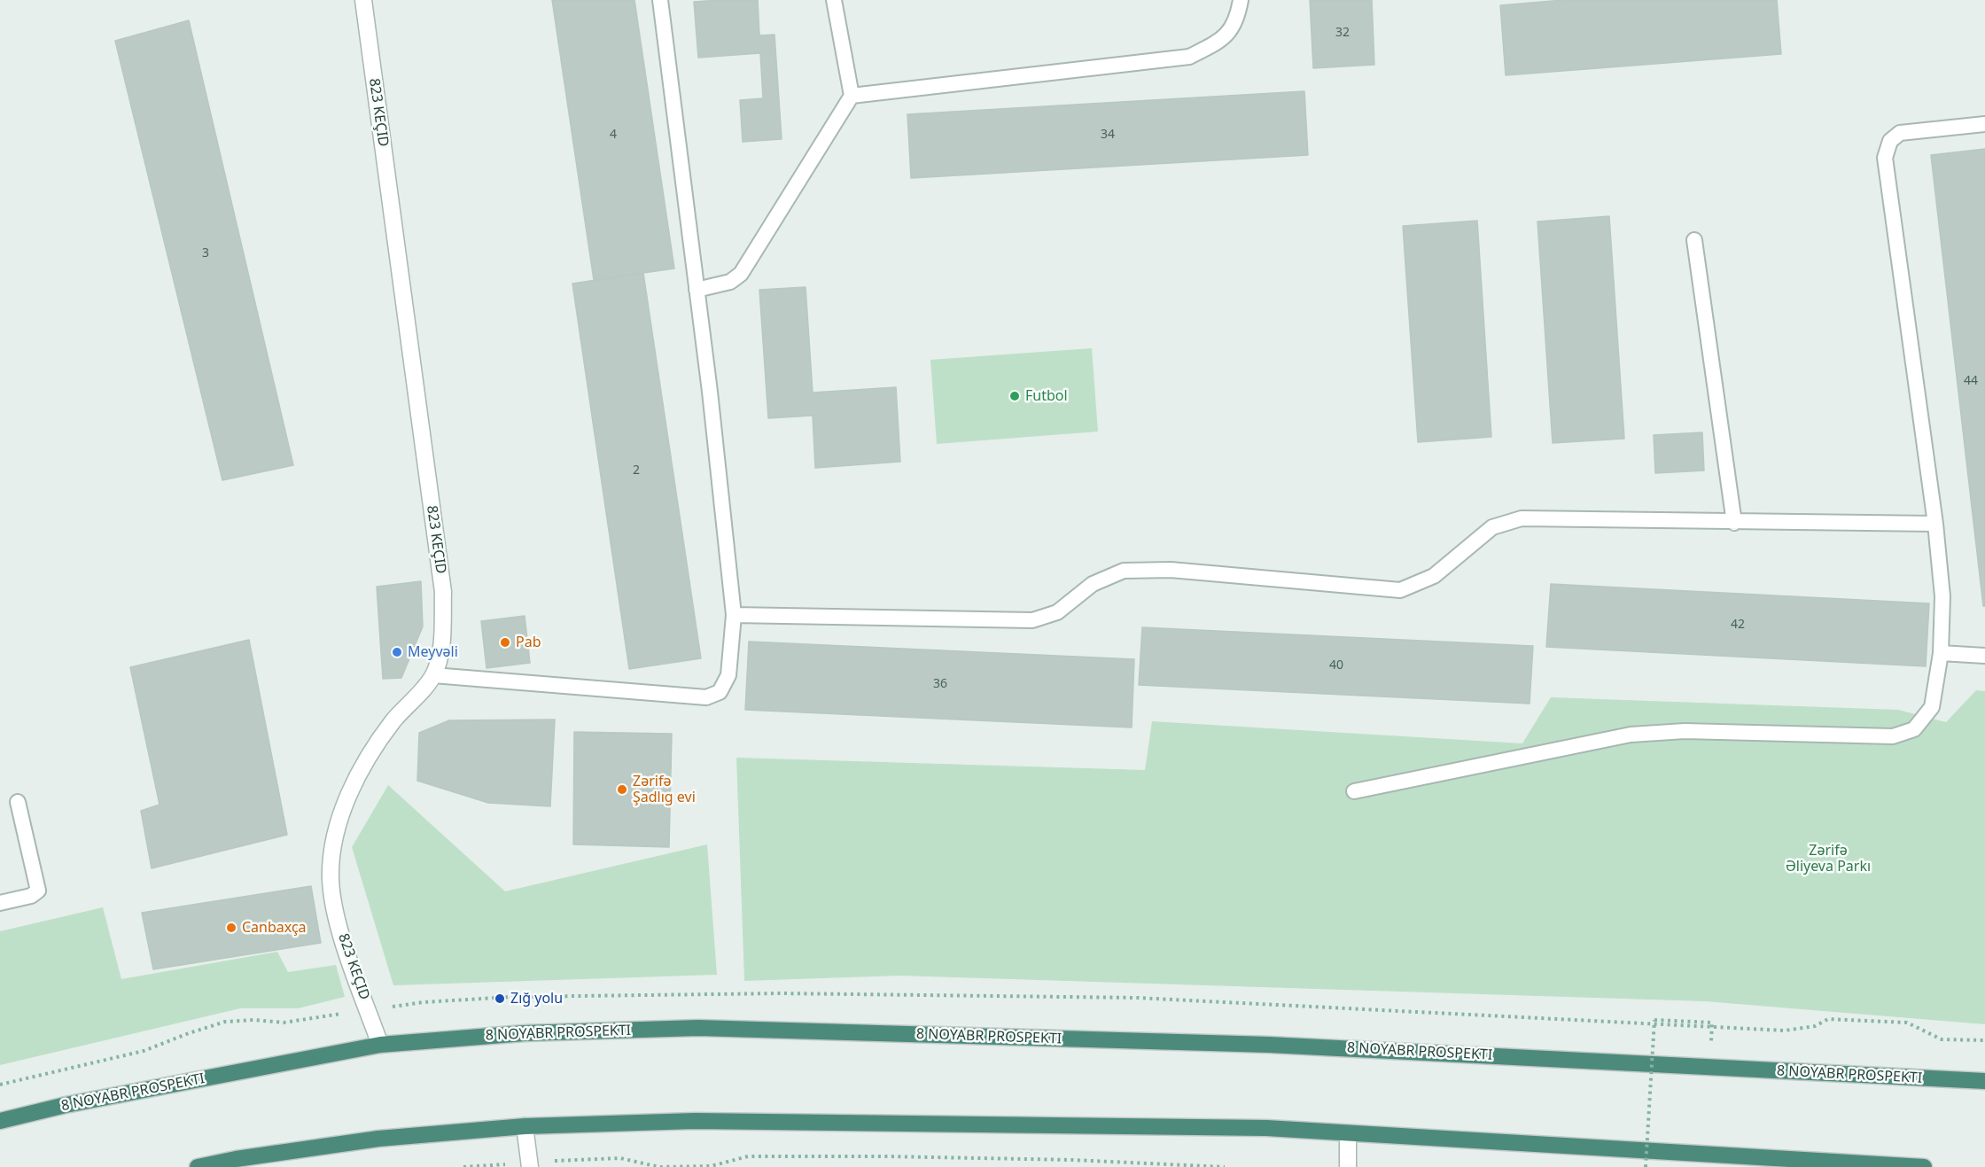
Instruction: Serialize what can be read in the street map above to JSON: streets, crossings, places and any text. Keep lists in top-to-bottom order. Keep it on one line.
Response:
{"streets":{"highway":["8 NOYABR PROSPEKTI"],"street":["823 KEÇID"]},"crossings":[["823 KEÇID","8 NOYABR PROSPEKTI"]],"parks":["Zərifə Əliyeva Parkı"],"places":["Futbol","Pab","Meyvəli","Zərifə Şadlıg evi","Canbaxça","Zığ yolu"],"house_numbers":["32","4","34","3","44","2","42","40","36"]}
